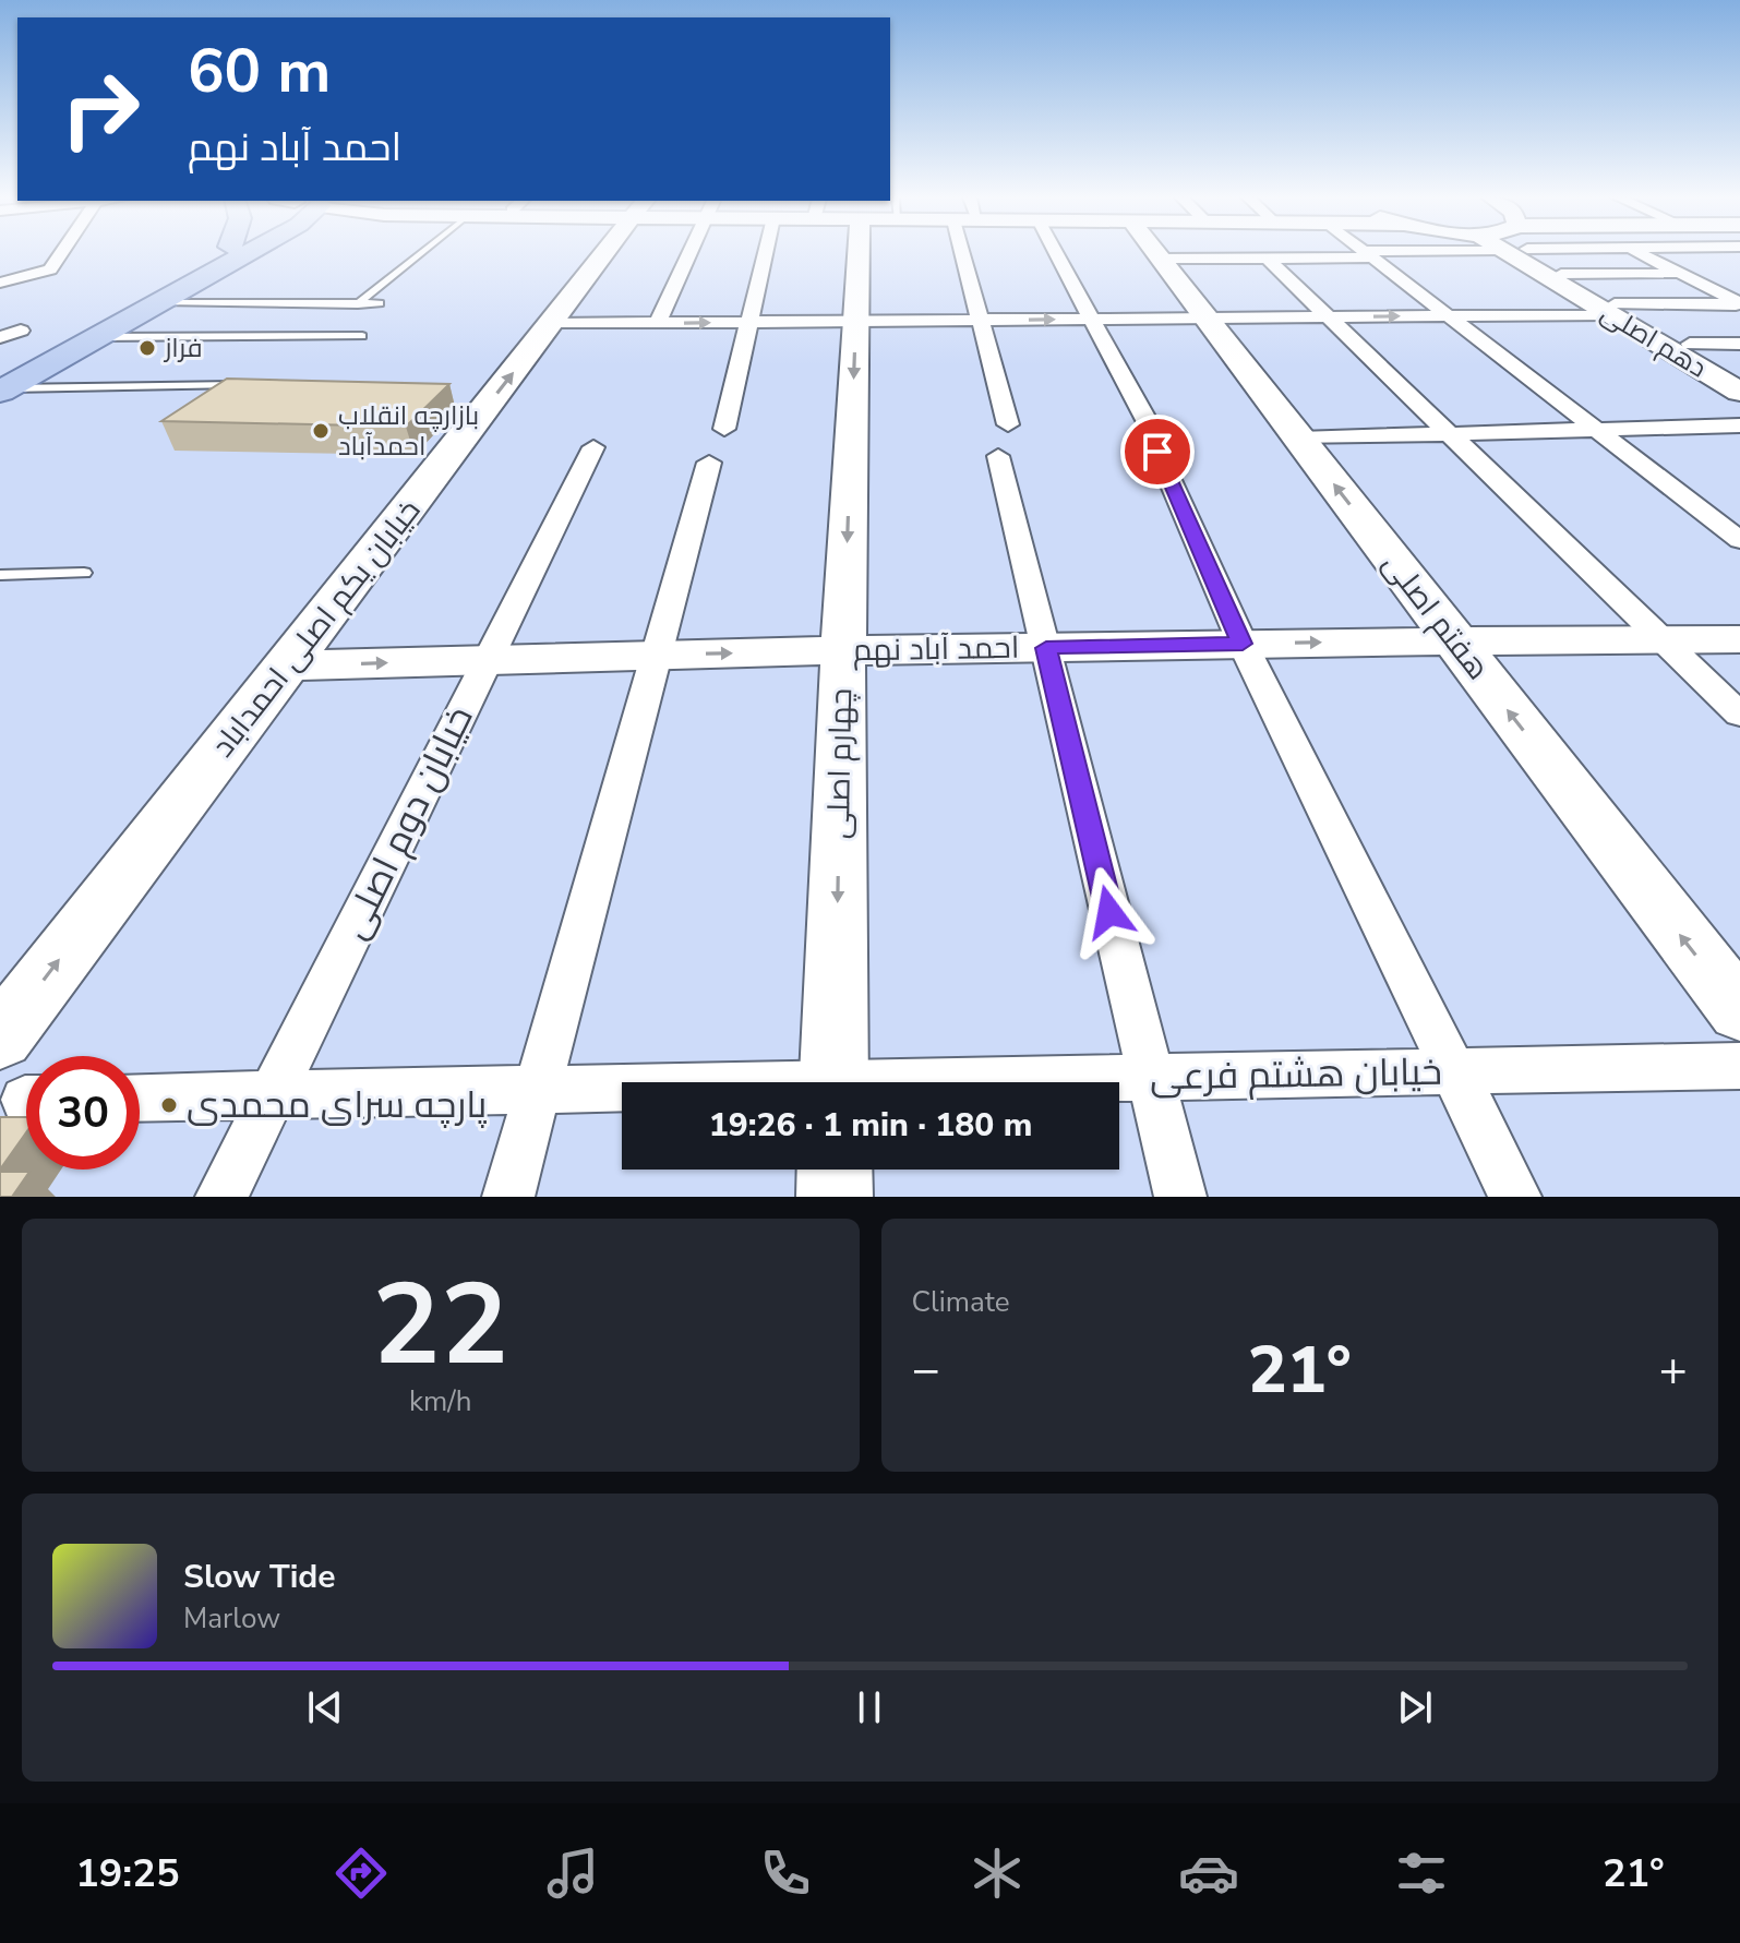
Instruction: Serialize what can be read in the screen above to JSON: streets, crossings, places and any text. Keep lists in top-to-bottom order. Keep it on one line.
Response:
{"streets":{"street":["دهم اصلی","هفتم اصلی","خیابان یکم اصلی احمداباد","احمد آباد نهم","چهارم اصلی","خیابان دوم اصلی","خیابان هشتم فرعی"]},"crossings":[["هفتم اصلی","احمد آباد نهم"],["خیابان یکم اصلی احمداباد","احمد آباد نهم"],["احمد آباد نهم","چهارم اصلی"],["احمد آباد نهم","خیابان دوم اصلی"],["خیابان دوم اصلی","خیابان هشتم فرعی"]],"places":["فراز","بازارچه انقلاب احمدآباد","پارچه سرای محمدی"],"page":{"turn":["60 m","احمد آباد نهم"],"limit":"30","trip":"19:26 · 1 min · 180 m","tile":[["22","km/h"],"Climate"],"heat":["−","21°","+"],"song":["Slow Tide","Marlow"],"tabs":["19:25","21°"]}}
